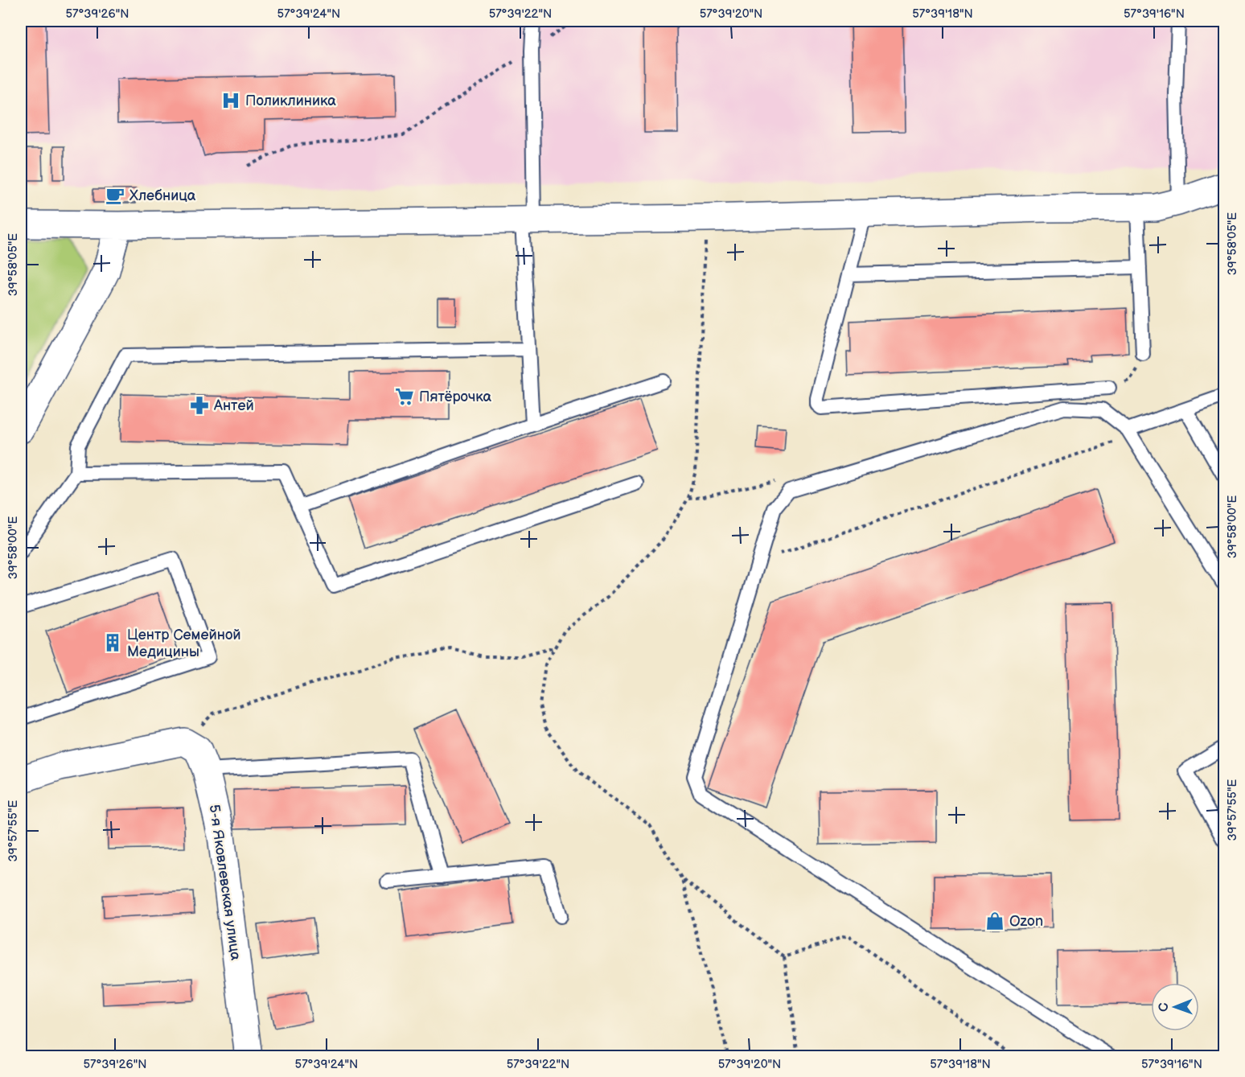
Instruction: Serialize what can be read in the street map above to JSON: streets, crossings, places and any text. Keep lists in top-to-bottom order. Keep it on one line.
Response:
{"streets":{"street":["5-я Яковлевская улица"]},"places":{"hospital":["Поликлиника"],"cafe":["Хлебница"],"supermarket":["Пятёрочка"],"pharmacy":["Антей"],"building":["Центр Семейной Медицины"],"shop":["Ozon"]},"north":"left","coordinates":["57°39'26\"N","57°39'24\"N","57°39'22\"N","57°39'20\"N","57°39'18\"N","57°39'16\"N","39°58'05\"E","39°58'00\"E","39°57'55\"E"]}
